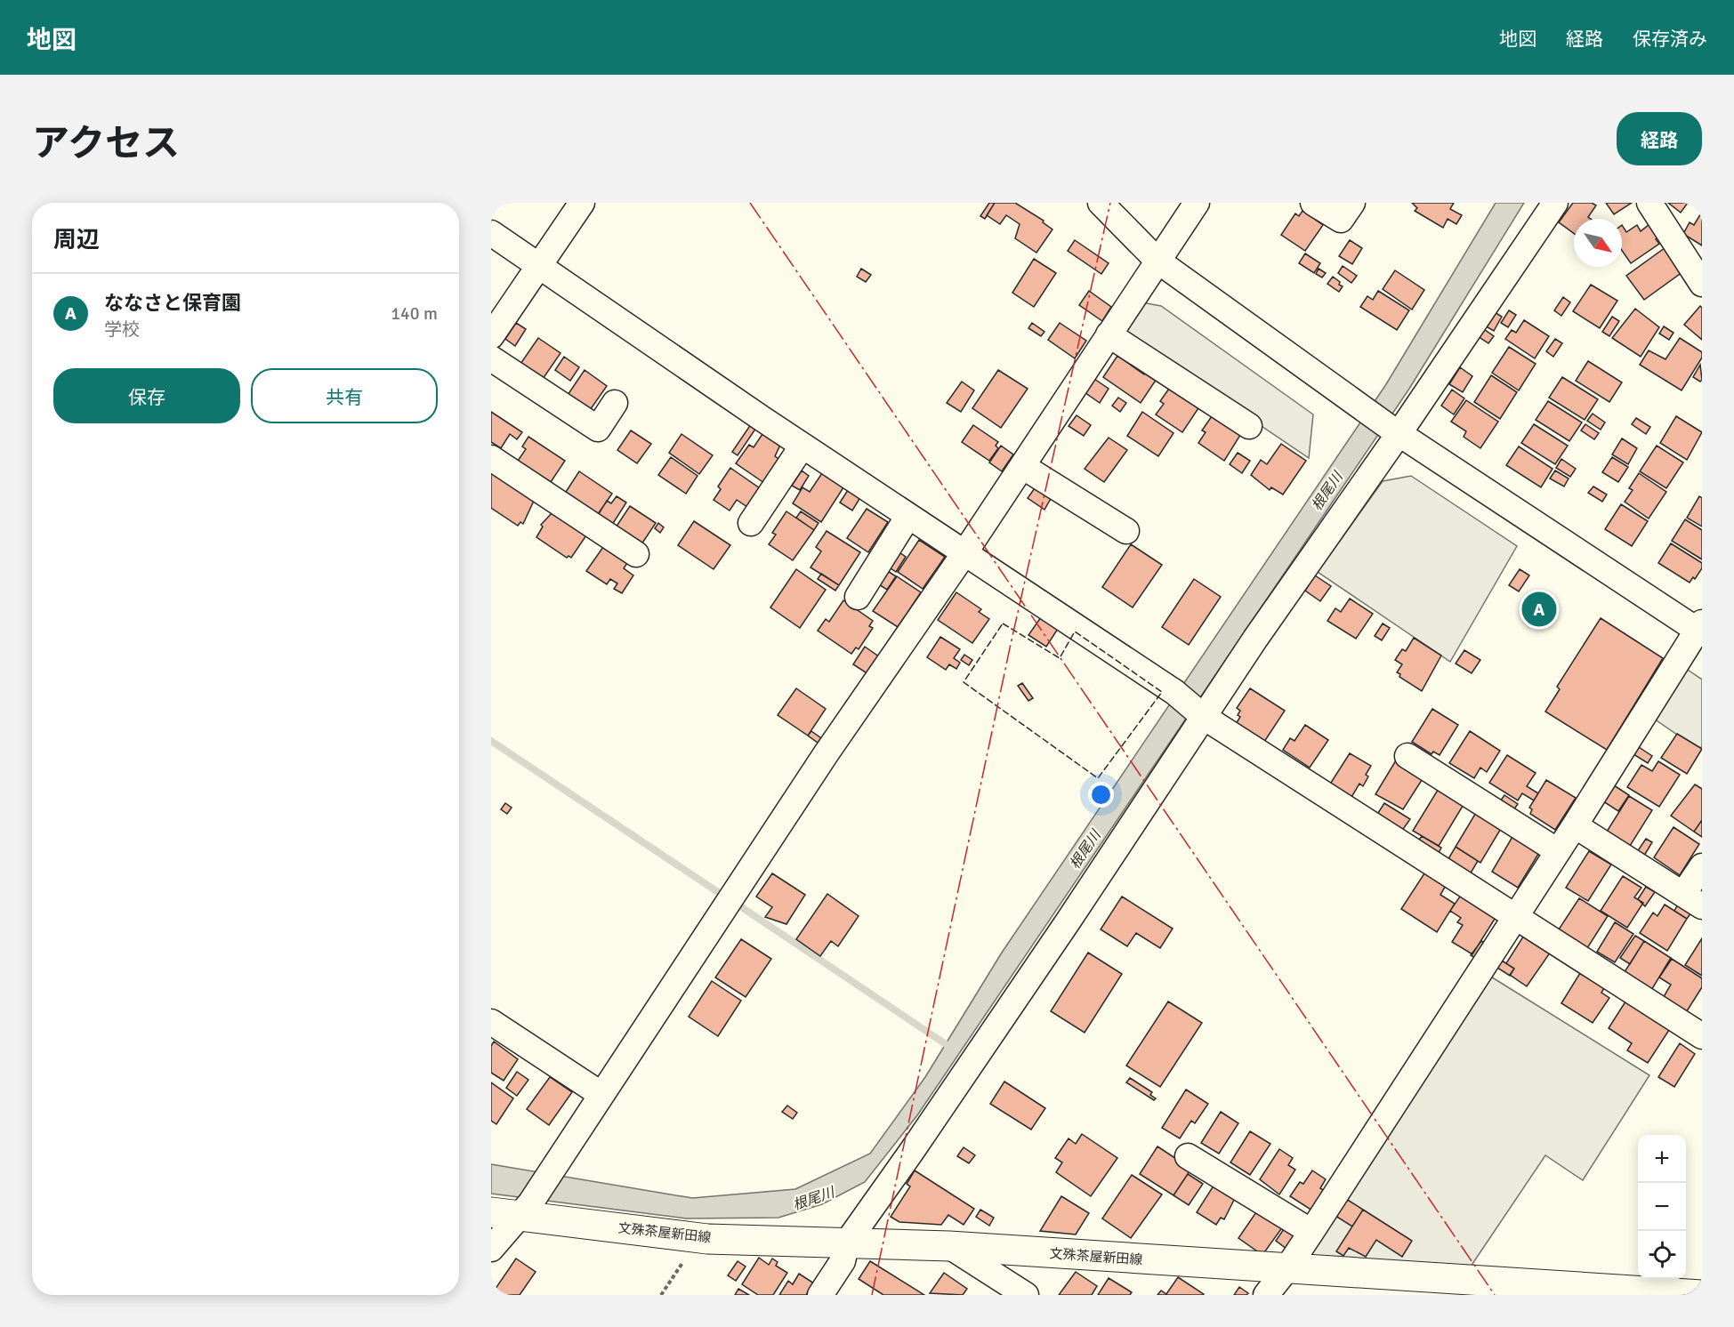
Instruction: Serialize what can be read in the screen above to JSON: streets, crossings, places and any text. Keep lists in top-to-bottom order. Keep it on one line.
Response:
{"streets":{"main road":["文殊茶屋新田線"]},"water":["根尾川"],"north":"bottom right","page":{"header":"地図","nav":["地図","経路","保存済み"],"title":"アクセス","buttons":["経路",["保存","共有"]],"heading":"周辺","list":[{"mark":"A","name":"ななさと保育園","note":"学校","value":"140 m"}],"pins":"A","map_buttons":["+","−"]}}
